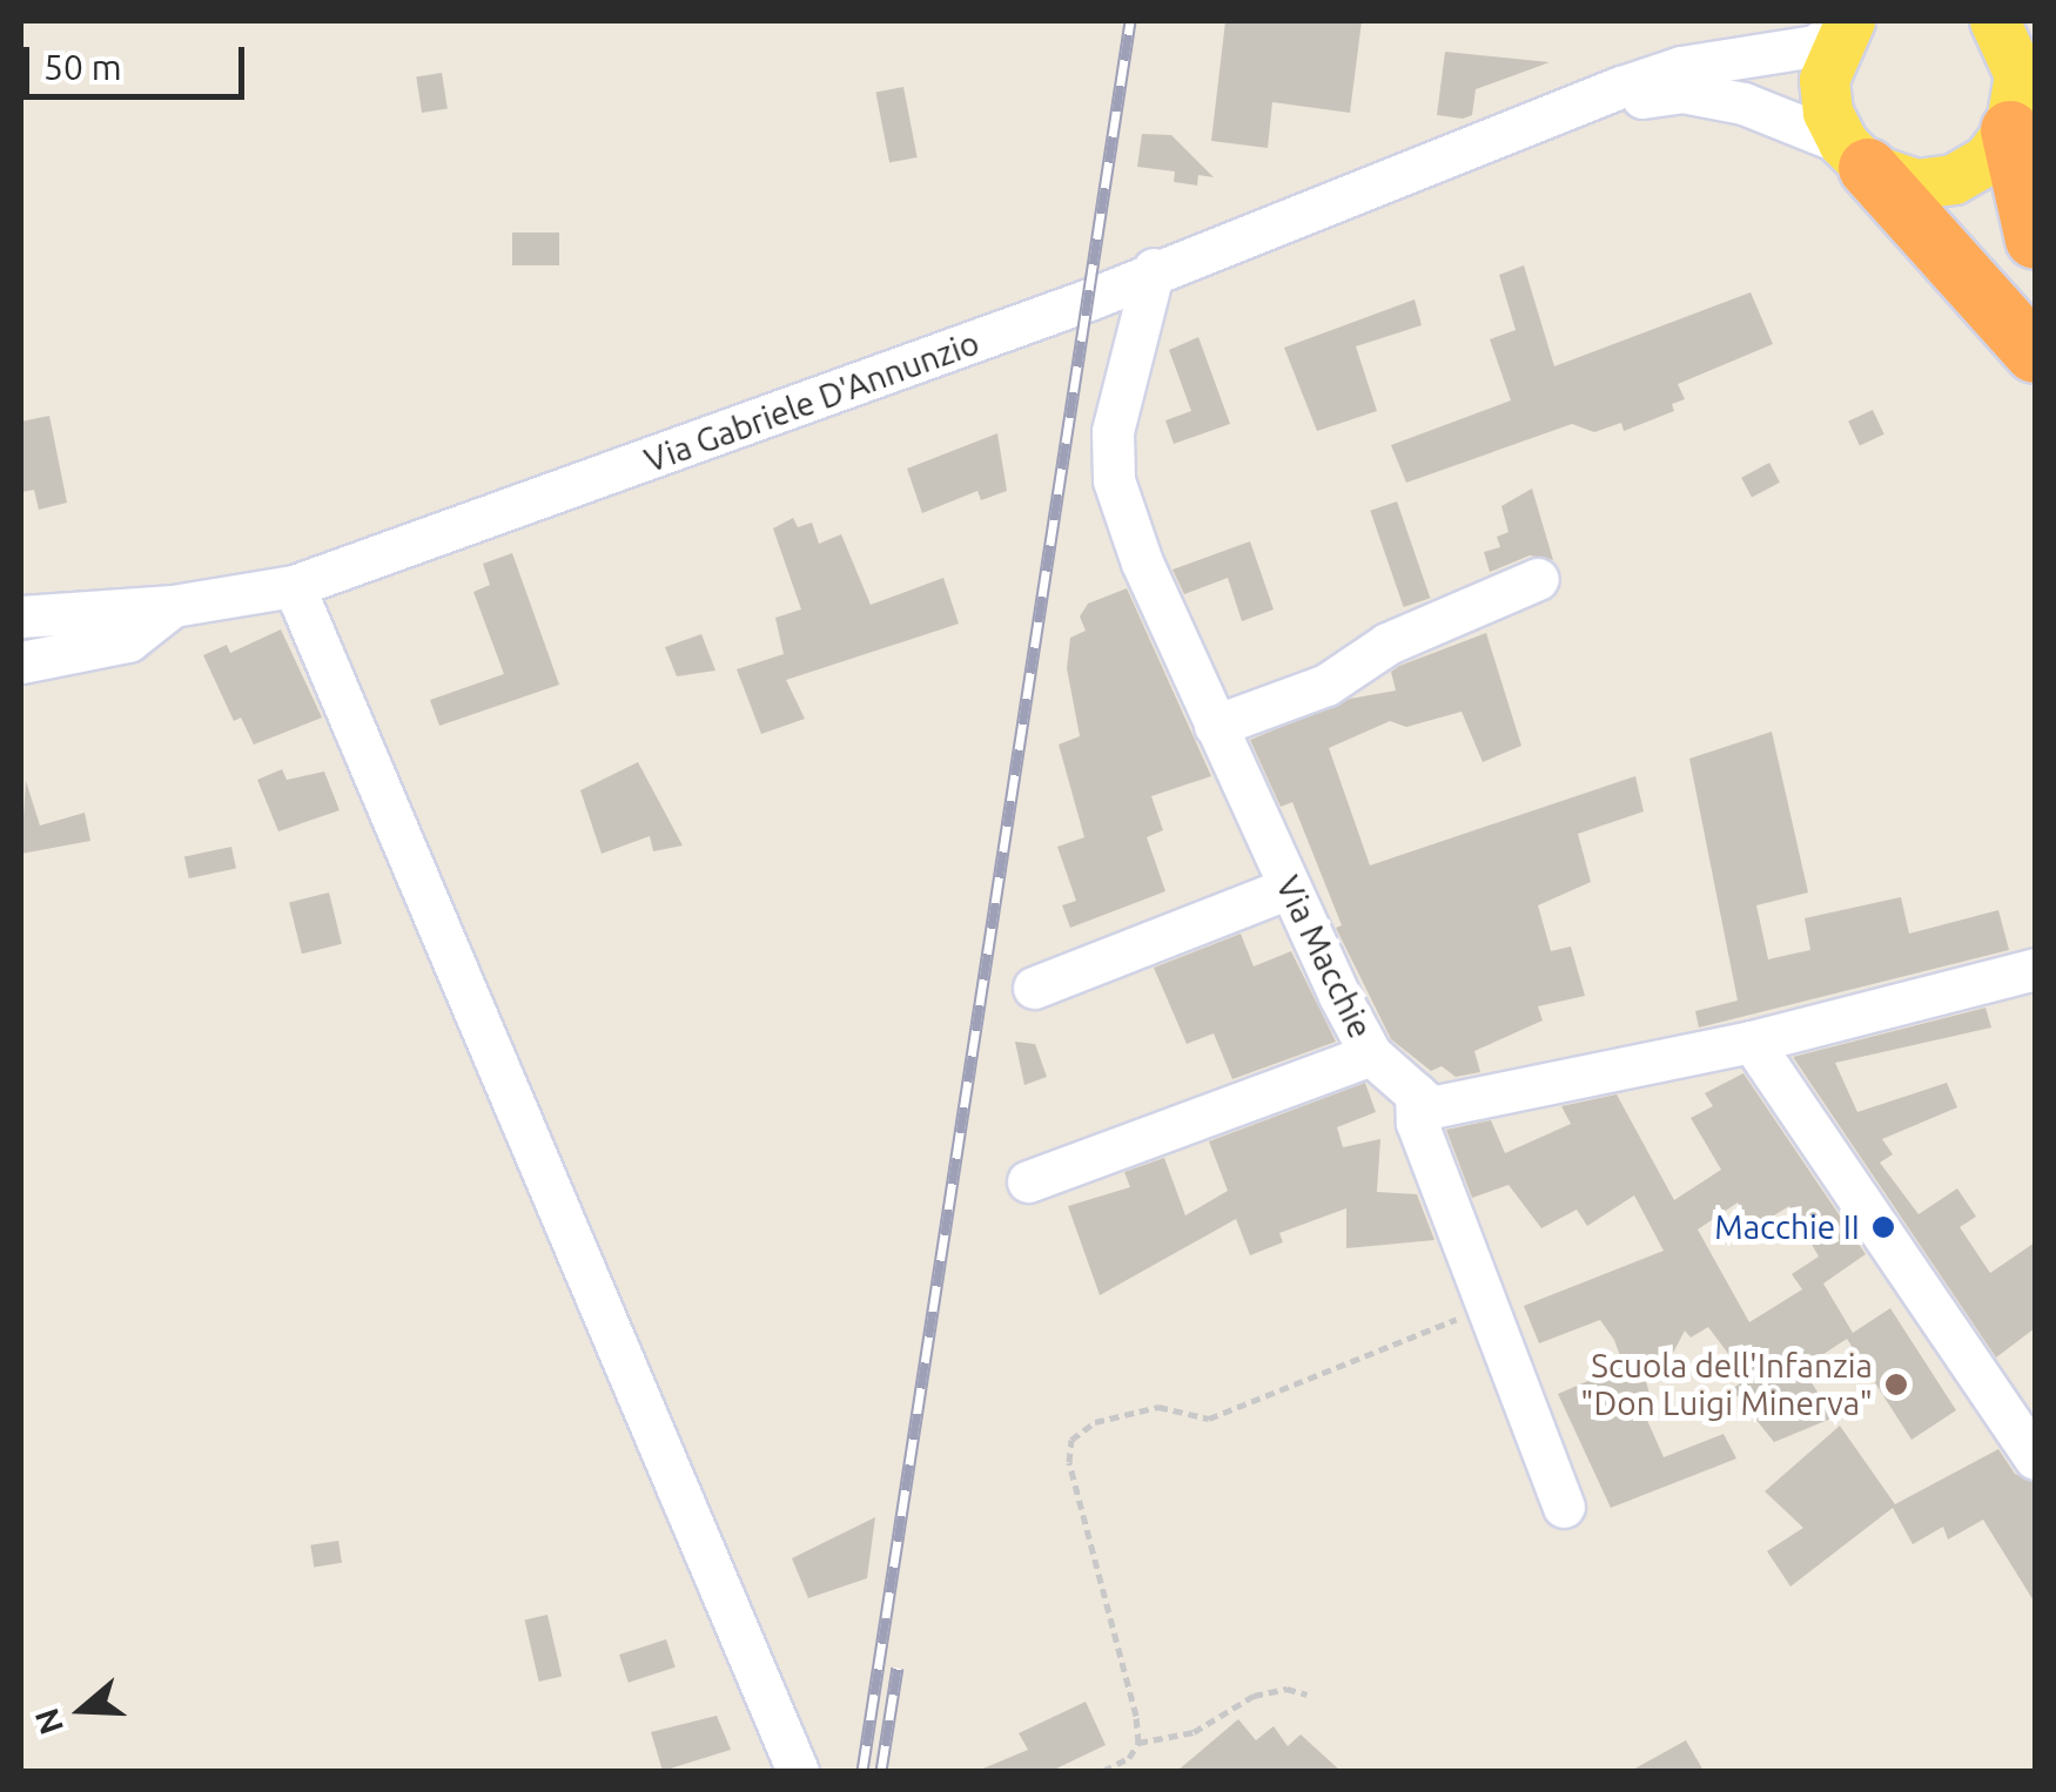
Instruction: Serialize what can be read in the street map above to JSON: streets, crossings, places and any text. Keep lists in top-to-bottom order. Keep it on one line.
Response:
{"streets":{"street":["Via Gabriele D'Annunzio","Via Macchie"]},"crossings":[["Via Gabriele D'Annunzio","Via Macchie"]],"places":["Macchie II","Scuola dell'Infanzia \"Don Luigi Minerva\""],"scale_bar":"50 m","north":"left"}
